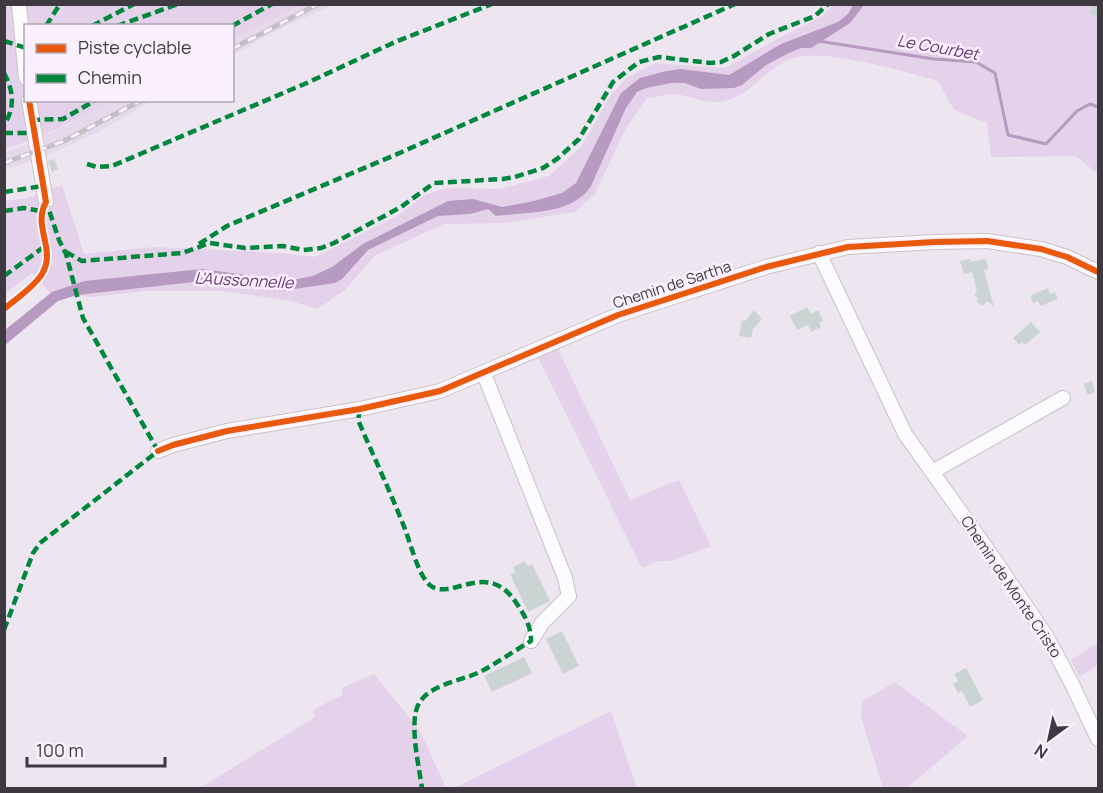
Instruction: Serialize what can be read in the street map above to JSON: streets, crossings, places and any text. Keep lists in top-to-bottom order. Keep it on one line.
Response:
{"streets":{"street":["Chemin de Sartha","Chemin de Monte Cristo"]},"crossings":[["Chemin de Sartha","Chemin de Monte Cristo"]],"water":["Le Courbet","L'Aussonnelle"],"legend":["Piste cyclable","Chemin"],"scale_bar":"100 m","north":"bottom left"}
